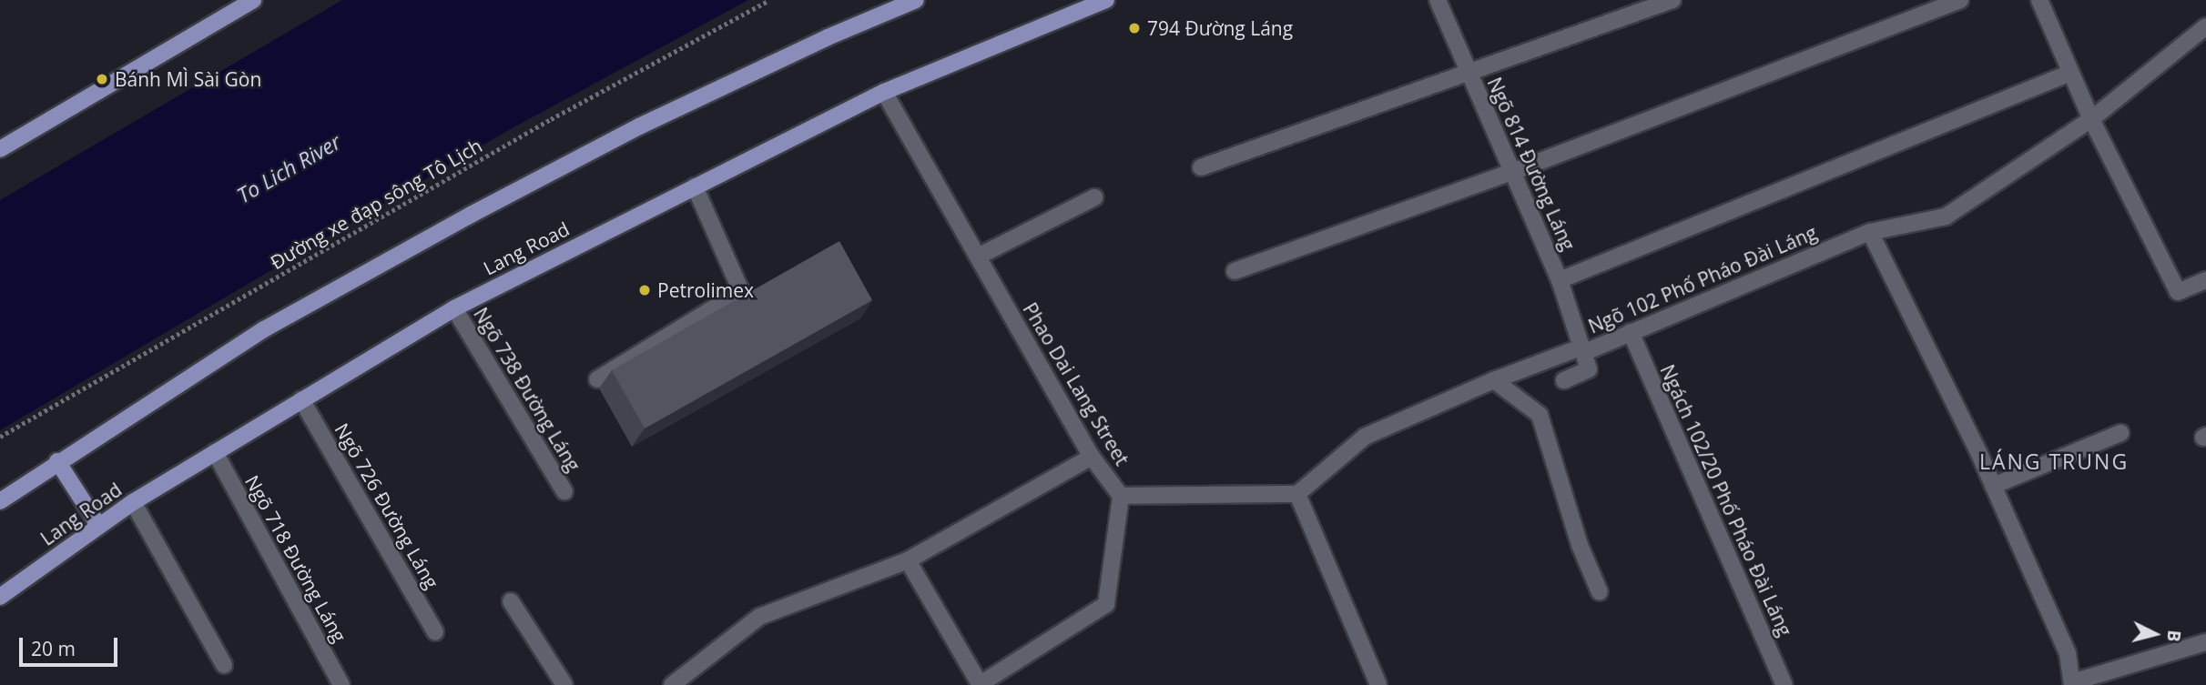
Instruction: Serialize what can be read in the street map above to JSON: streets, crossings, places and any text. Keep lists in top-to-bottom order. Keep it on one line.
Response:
{"streets":{"main road":["Lang Road"],"street":["Ngõ 814 Đường Láng","Ngõ 102 Phố Pháo Đài Láng","Phao Dai Lang Street","Ngõ 738 Đường Láng","Ngách 102/20 Phố Pháo Đài Láng","Ngõ 726 Đường Láng","Ngõ 718 Đường Láng"],"path":["Đường xe đạp sông Tô Lịch"]},"crossings":[["Ngõ 814 Đường Láng","Ngõ 102 Phố Pháo Đài Láng"],["Lang Road","Phao Dai Lang Street"],["Lang Road","Ngõ 738 Đường Láng"],["Lang Road","Ngõ 726 Đường Láng"],["Lang Road","Ngõ 718 Đường Láng"],["Ngõ 102 Phố Pháo Đài Láng","Phao Dai Lang Street"],["Ngõ 102 Phố Pháo Đài Láng","Ngách 102/20 Phố Pháo Đài Láng"]],"districts":["LÁNG TRUNG"],"water":["To Lich River"],"places":["794 Đường Láng","Bánh MÌ Sài Gòn","Petrolimex"],"scale_bar":"20 m","north":"right"}
